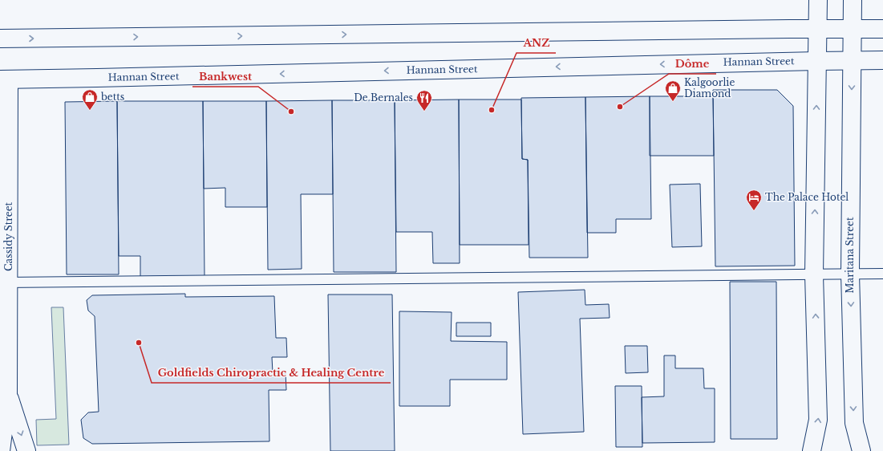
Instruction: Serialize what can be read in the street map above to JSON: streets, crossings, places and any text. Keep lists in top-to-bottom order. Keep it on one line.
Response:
{"streets":{"main road":["Hannan Street","Cassidy Street","Maritana Street"]},"crossings":[["Hannan Street","Cassidy Street"],["Hannan Street","Maritana Street"]],"places":{"shop":["Kalgoorlie Diamond","betts"],"other":["Dôme","ANZ","Bankwest","Goldfields Chiropractic & Healing Centre"],"restaurant":["De Bernales"],"hotel":["The Palace Hotel"]}}
